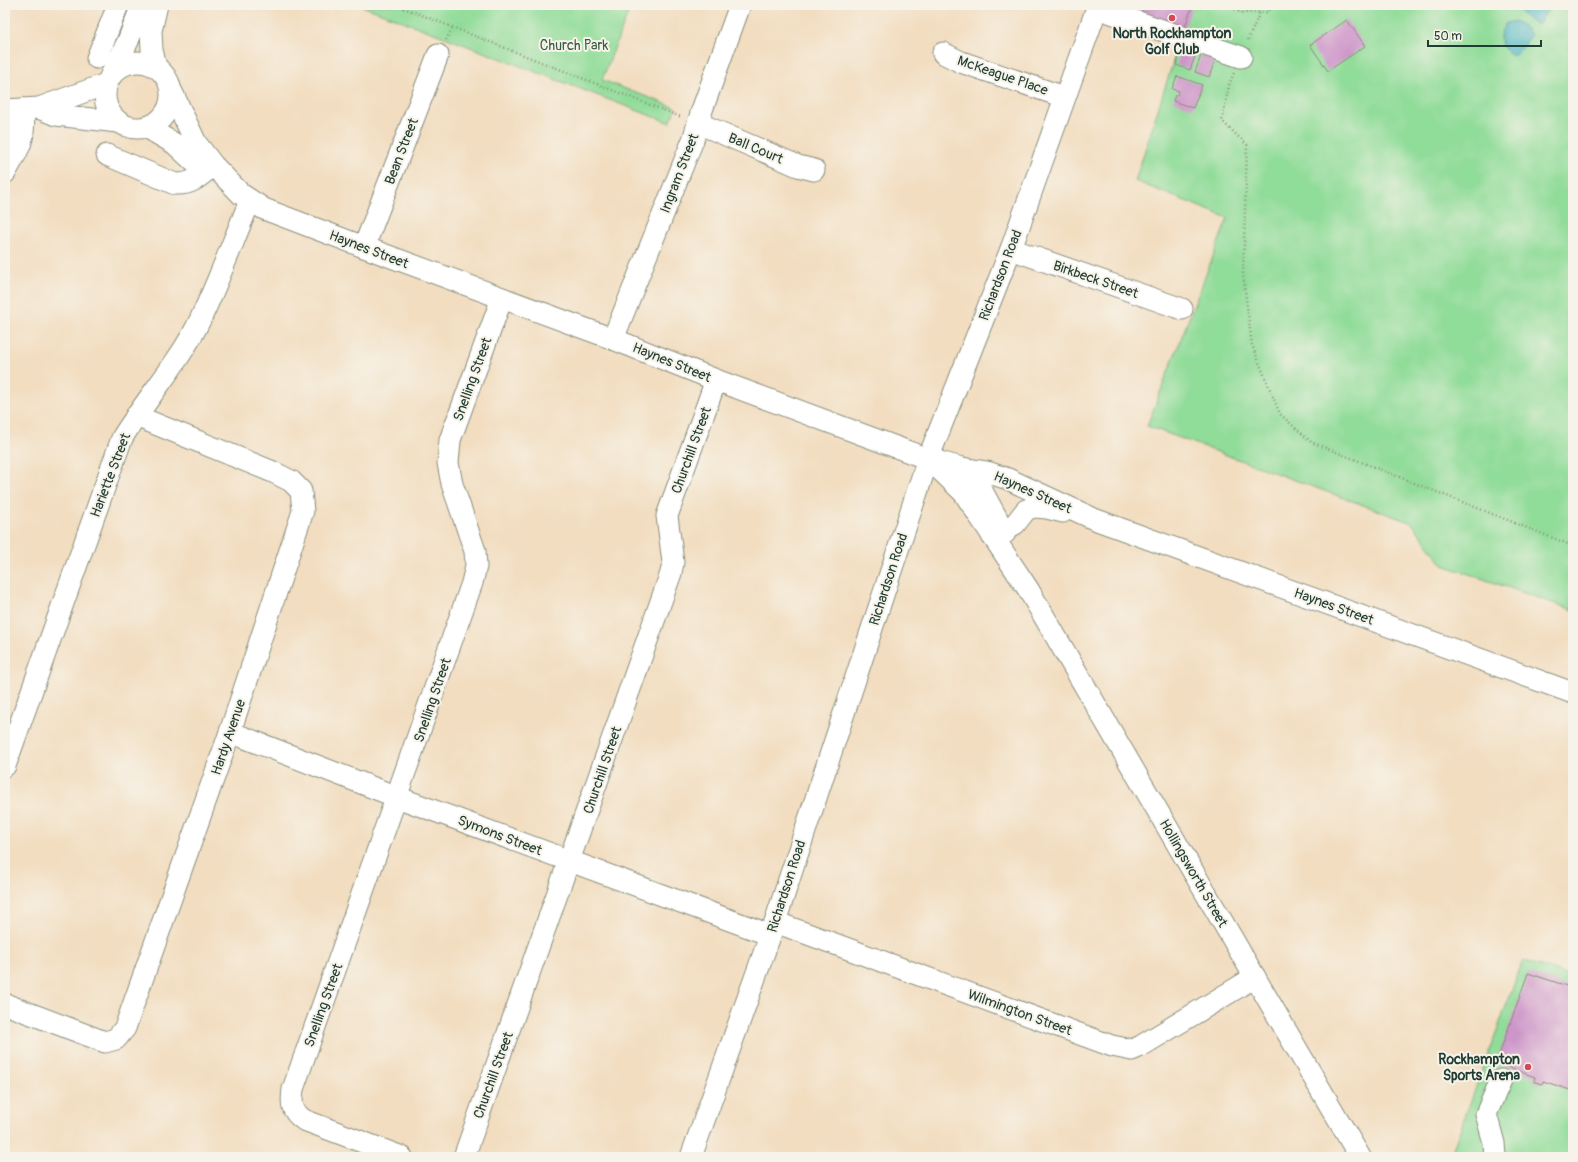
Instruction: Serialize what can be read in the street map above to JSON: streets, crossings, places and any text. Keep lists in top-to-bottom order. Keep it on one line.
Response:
{"streets":{"street":["McKeague Place","Ball Court","Bean Street","Ingram Street","Haynes Street","Richardson Road","Birkbeck Street","Snelling Street","Churchill Street","Hariette Street","Hardy Avenue","Symons Street","Hollingsworth Street","Wilmington Street"]},"crossings":[["McKeague Place","Richardson Road"],["Ball Court","Ingram Street"],["Bean Street","Haynes Street"],["Ingram Street","Haynes Street"],["Haynes Street","Richardson Road"],["Haynes Street","Snelling Street"],["Haynes Street","Churchill Street"],["Haynes Street","Hariette Street"],["Haynes Street","Hollingsworth Street"],["Richardson Road","Birkbeck Street"],["Richardson Road","Symons Street"],["Richardson Road","Hollingsworth Street"],["Richardson Road","Wilmington Street"],["Snelling Street","Symons Street"],["Churchill Street","Symons Street"],["Hariette Street","Hardy Avenue"],["Hardy Avenue","Symons Street"],["Symons Street","Wilmington Street"],["Hollingsworth Street","Wilmington Street"]],"parks":["Church Park"],"places":["North Rockhampton Golf Club","Rockhampton Sports Arena"],"scale_bar":"50 m"}
